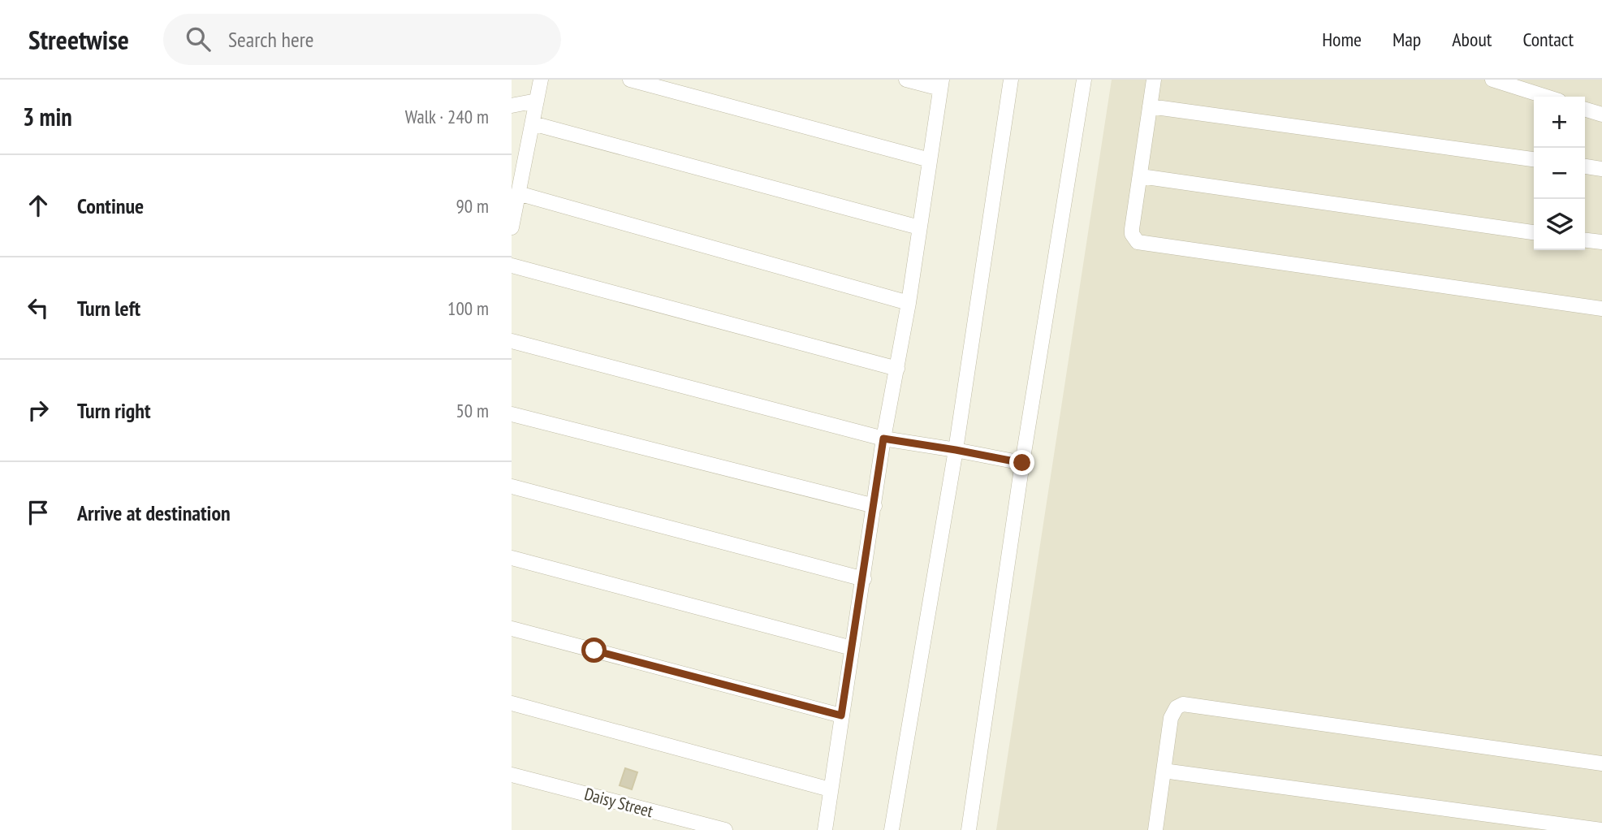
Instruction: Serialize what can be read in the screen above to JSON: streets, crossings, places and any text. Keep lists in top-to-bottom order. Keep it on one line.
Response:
{"streets":{"street":["Daisy Street"]},"page":{"header":"Streetwise","search":"Search here","nav":["Home","Map","About","Contact"],"heading":["3 min","Walk · 240 m"],"map_buttons":["+","−"],"list":[["Continue","90 m"],["Turn left","100 m"],["Turn right","50 m"],"Arrive at destination"]}}
